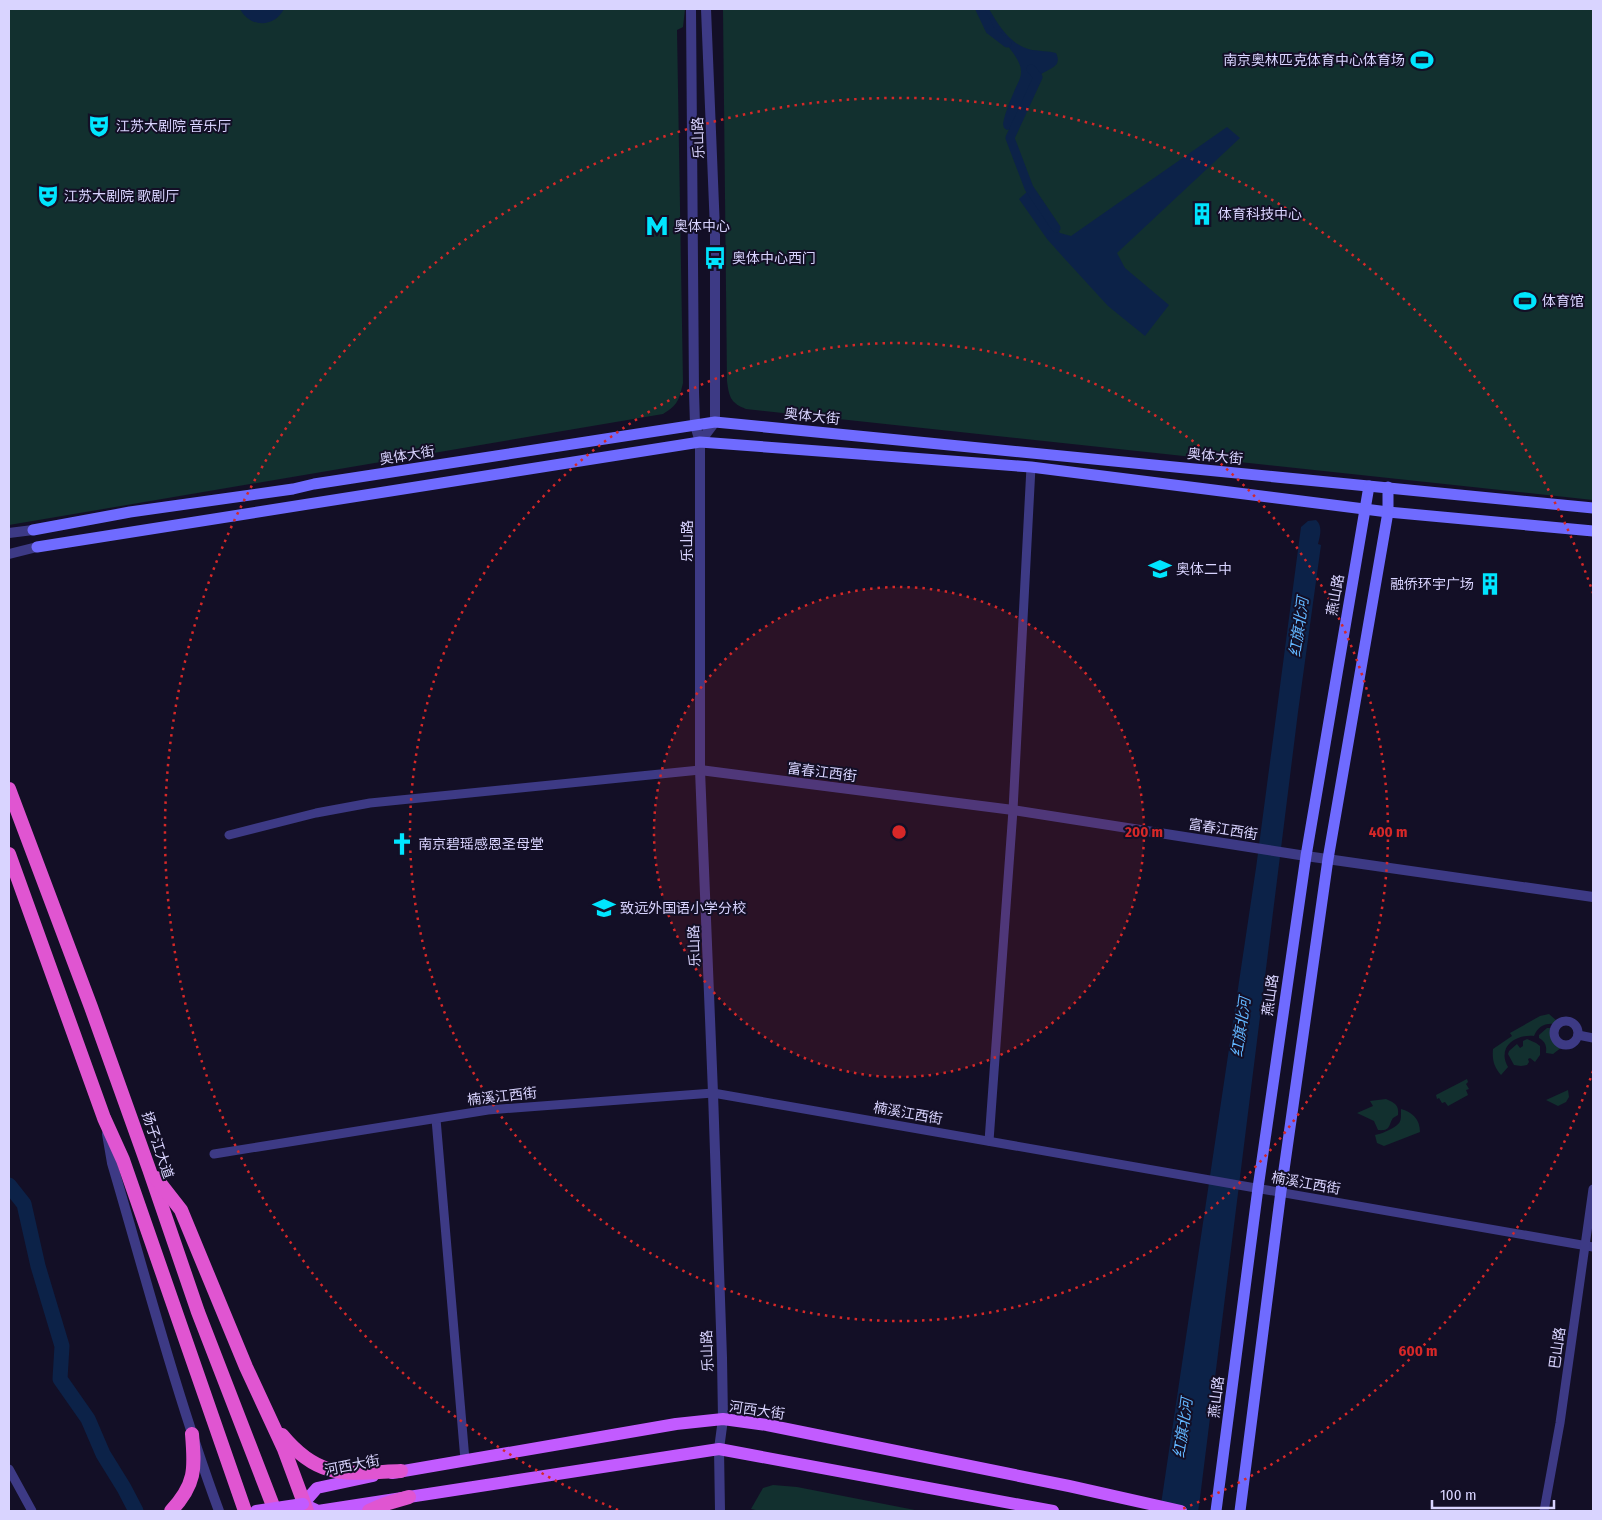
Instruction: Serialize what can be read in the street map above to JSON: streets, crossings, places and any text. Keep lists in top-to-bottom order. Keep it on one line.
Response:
{"streets":{"highway":["扬子江大道"],"main road":["奥体大街","燕山路","河西大街"],"street":["乐山路","富春江西街","楠溪江西街","巴山路"]},"crossings":[["乐山路","奥体大街"],["乐山路","富春江西街"],["乐山路","楠溪江西街"],["乐山路","河西大街"],["奥体大街","燕山路"],["燕山路","富春江西街"],["燕山路","楠溪江西街"],["楠溪江西街","巴山路"]],"water":["红旗北河"],"places":{"sports":["南京奥林匹克体育中心体育场","体育馆"],"theatre":["江苏大剧院 音乐厅","江苏大剧院 歌剧厅"],"building":["体育科技中心","融侨环宇广场"],"metro station":["奥体中心"],"bus stop":["奥体中心西门"],"school or university":["奥体二中","致远外国语小学分校"],"church":["南京碧瑶感恩圣母堂"]},"scale_bar":"100 m","rings":["200 m","400 m","600 m"]}
